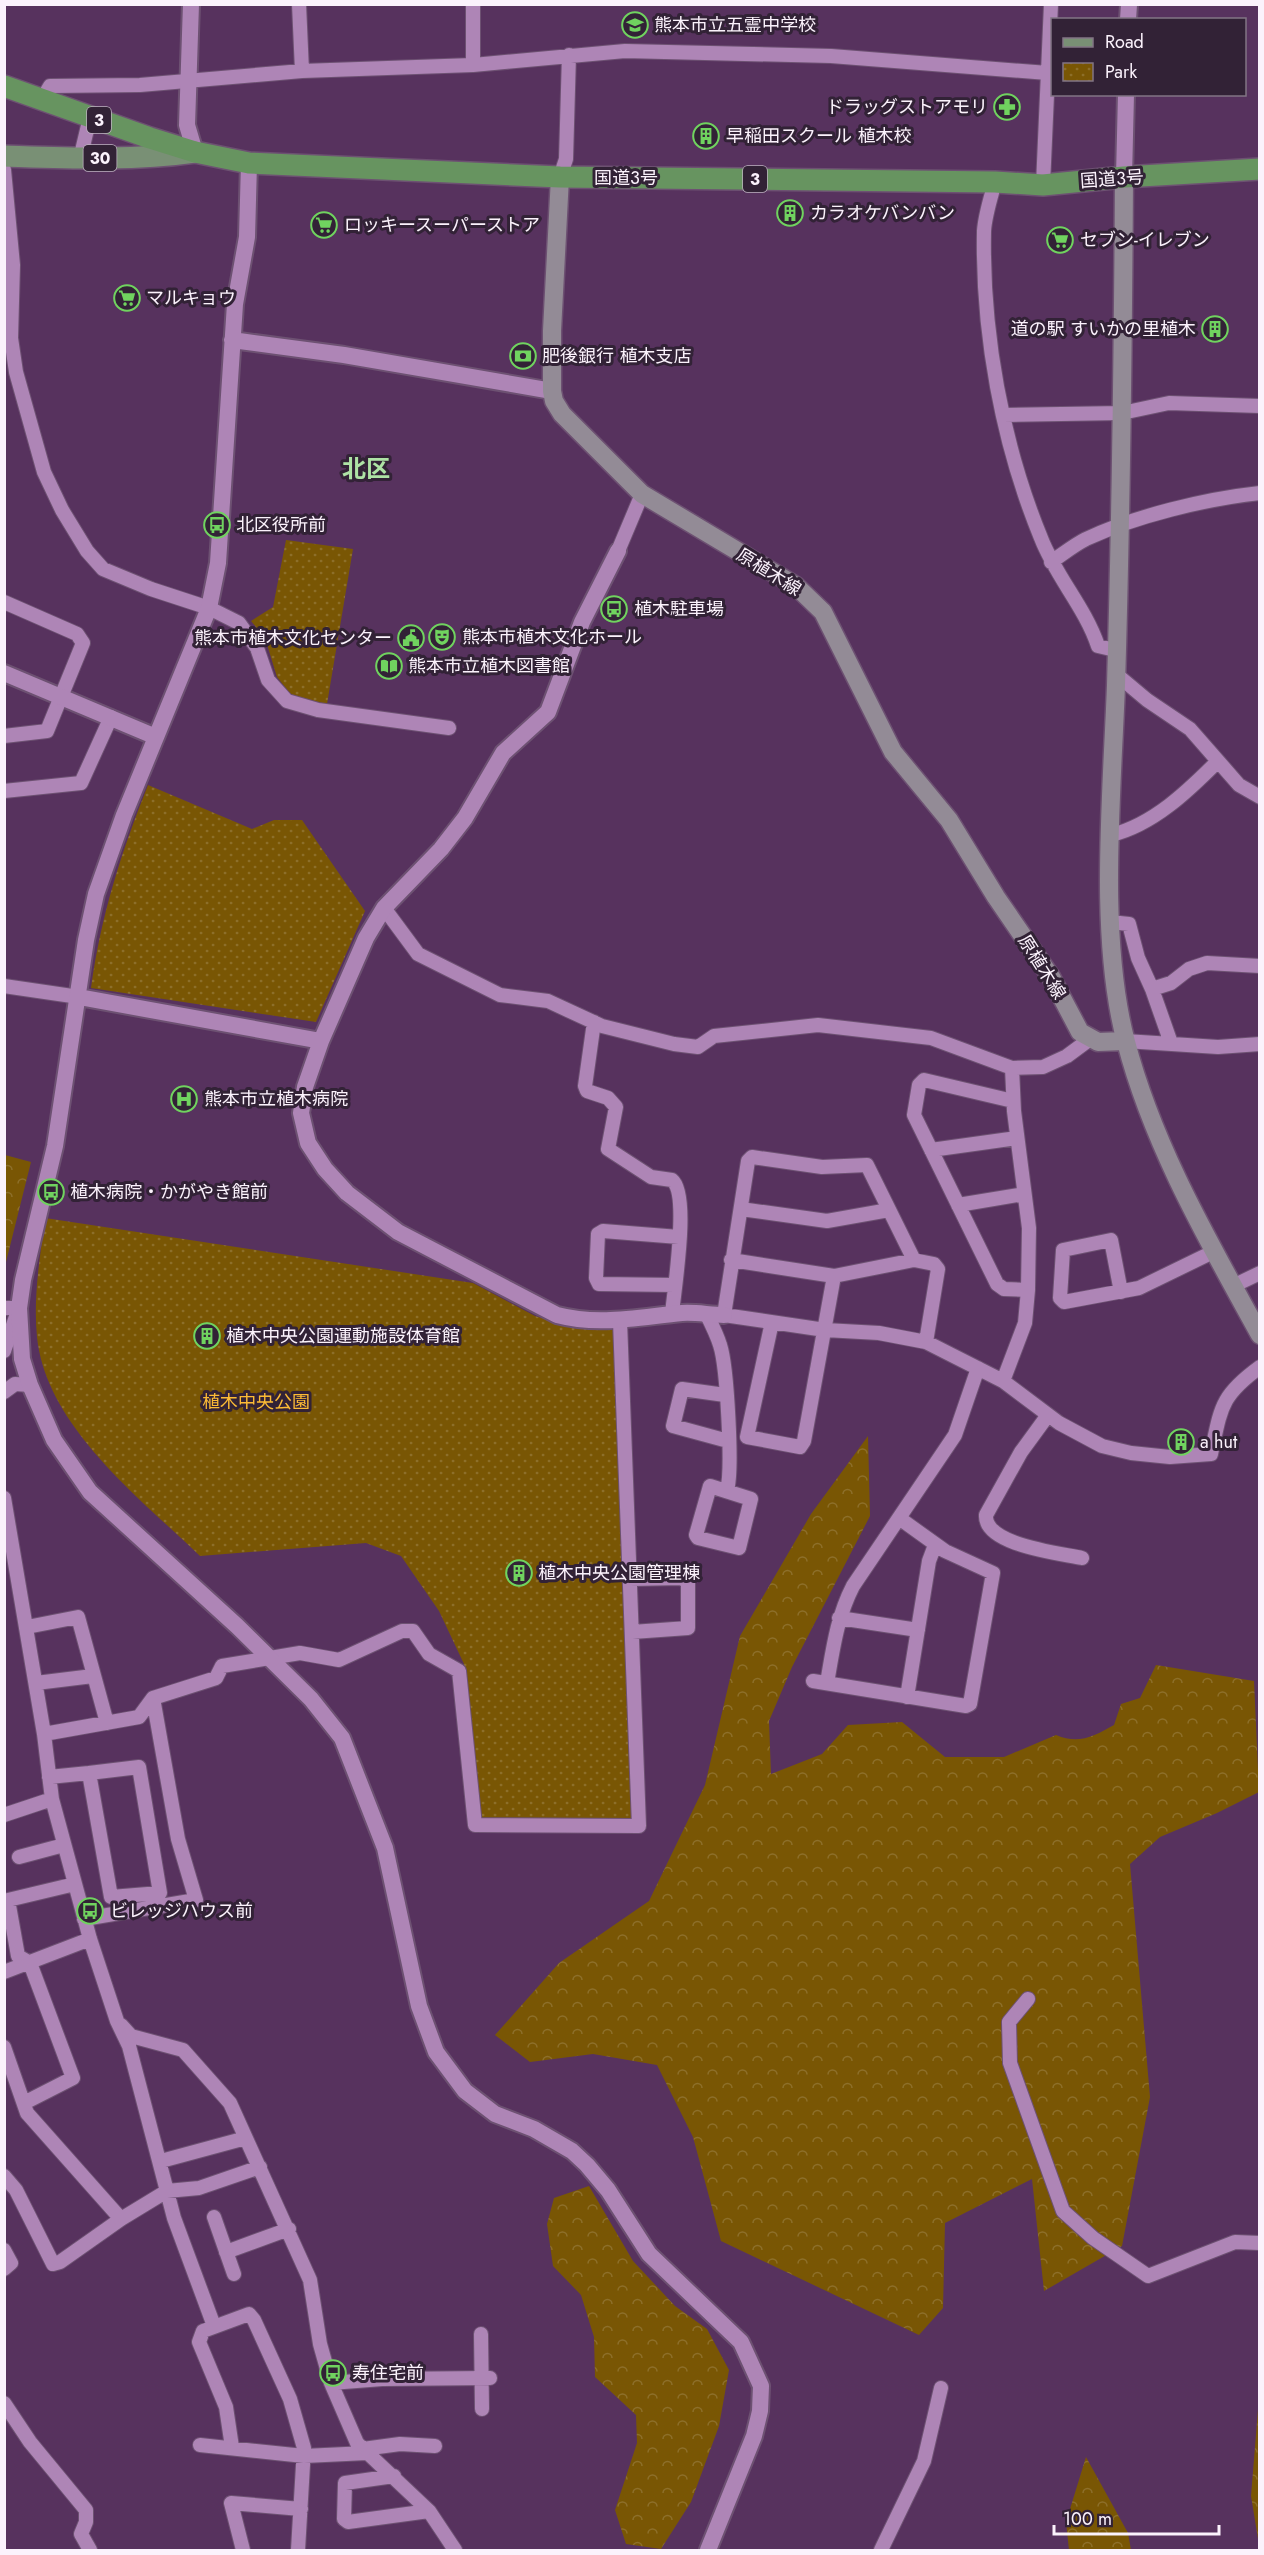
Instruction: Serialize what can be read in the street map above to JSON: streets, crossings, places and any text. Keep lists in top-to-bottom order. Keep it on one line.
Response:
{"streets":{"highway":["3","国道3号"],"main road":["30","原植木線"]},"crossings":[["30","国道3号"],["国道3号","原植木線"]],"districts":["北区"],"parks":["植木中央公園"],"places":{"school or university":["熊本市立五霊中学校"],"pharmacy":["ドラッグストアモリ"],"building":["早稲田スクール 植木校","カラオケバンバン","道の駅 すいかの里植木","植木中央公園運動施設体育館","a hut","植木中央公園管理棟"],"supermarket":["ロッキースーパーストア","セブン-イレブン","マルキョウ"],"bank":["肥後銀行 植木支店"],"bus stop":["北区役所前","植木駐車場","植木病院・かがやき館前","ビレッジハウス前","寿住宅前"],"theatre":["熊本市植木文化ホール"],"public building":["熊本市植木文化センター"],"library":["熊本市立植木図書館"],"hospital":["熊本市立植木病院"]},"legend":["Road","Park"],"scale_bar":"100 m"}
